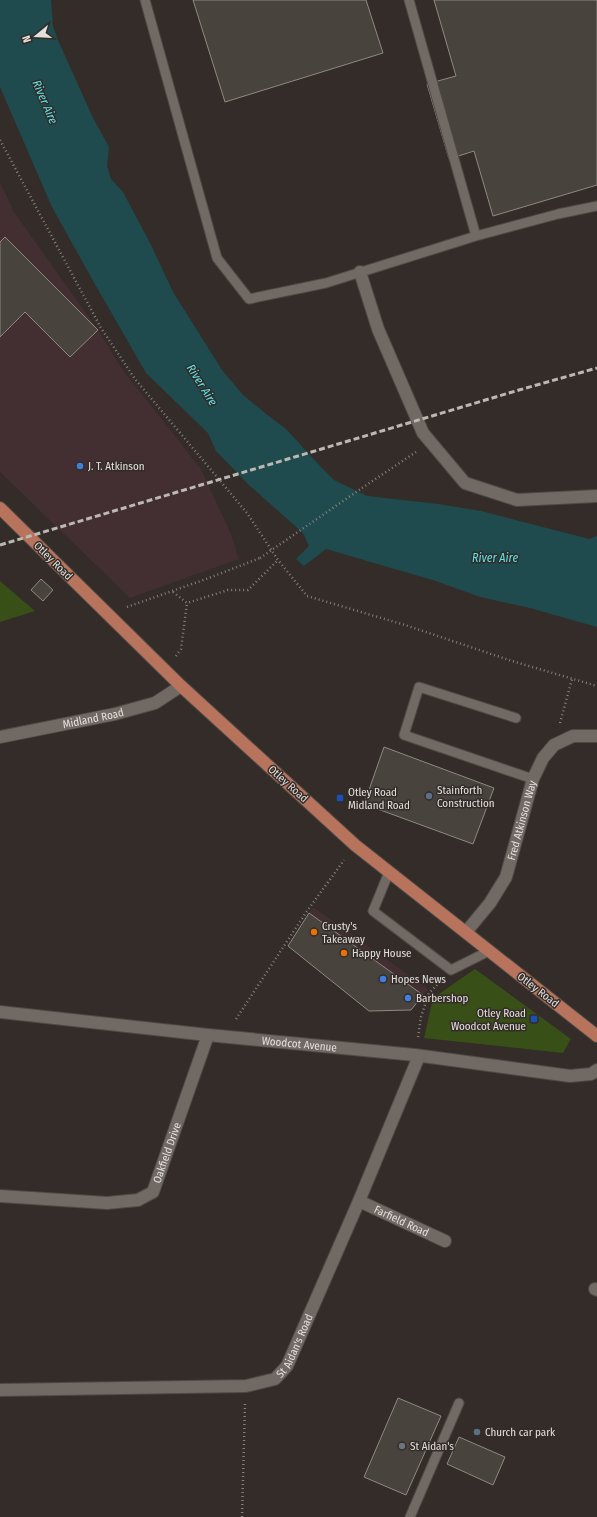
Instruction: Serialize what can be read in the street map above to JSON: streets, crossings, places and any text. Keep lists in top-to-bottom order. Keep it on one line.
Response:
{"streets":{"main road":["Otley Road"],"street":["Midland Road","Fred Atkinson Way","Woodcot Avenue","Oakfield Drive","Farfield Road","St Aidan's Road"]},"crossings":[["Otley Road","Midland Road"],["Otley Road","Fred Atkinson Way"],["Woodcot Avenue","Oakfield Drive"],["Woodcot Avenue","St Aidan's Road"],["Farfield Road","St Aidan's Road"]],"water":["River Aire"],"places":{"other":["J. T. Atkinson","Stainforth Construction","Crusty's Takeaway","Happy House","Hopes News","Barbershop","Church car park","St Aidan's"],"transit":["Otley Road Midland Road","Otley Road Woodcot Avenue"]},"north":"left"}
